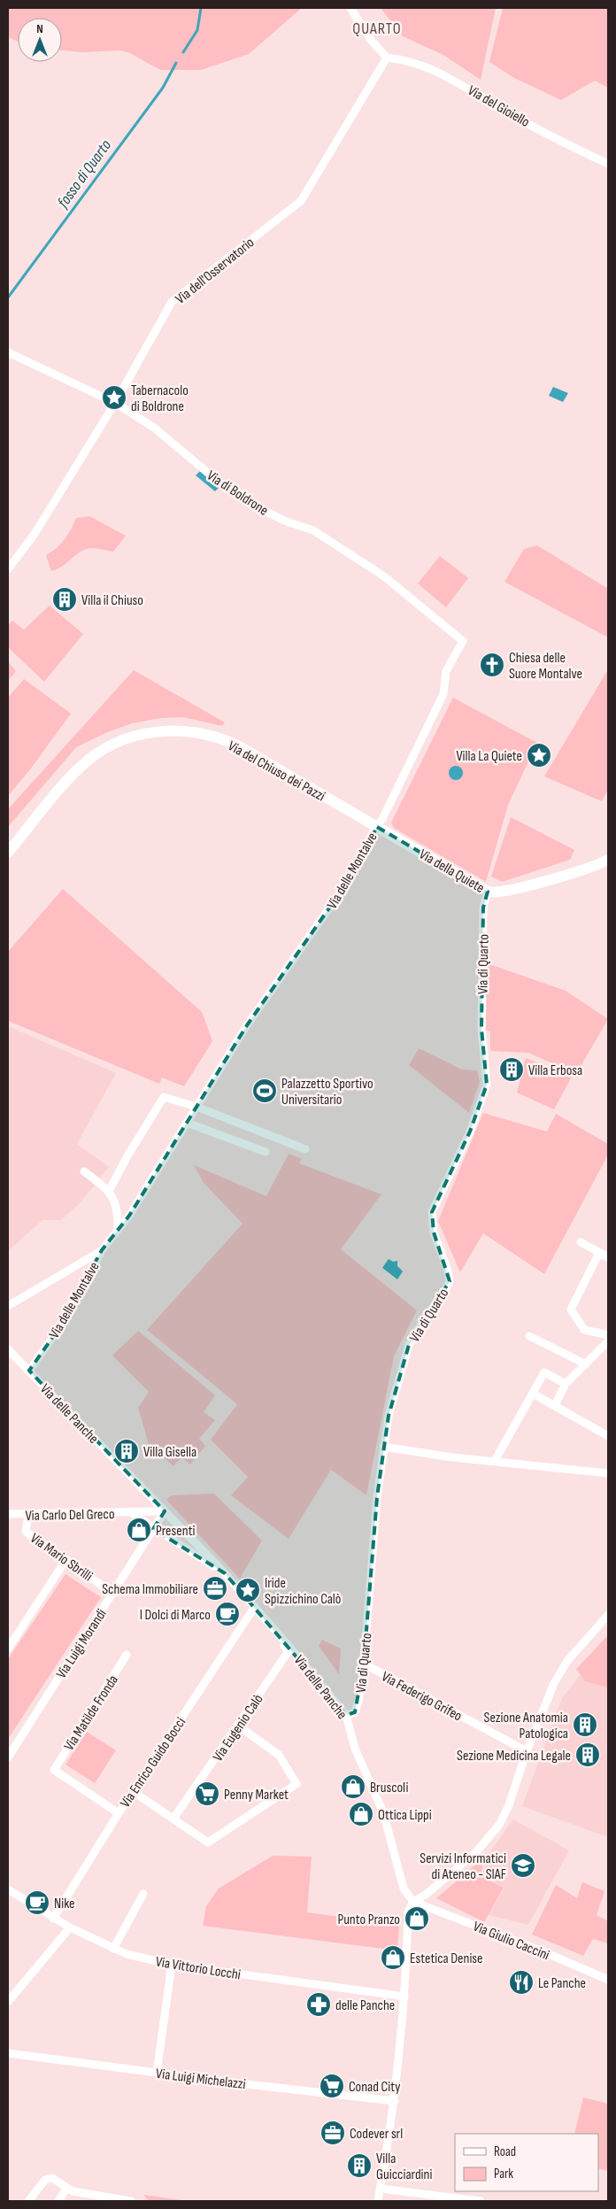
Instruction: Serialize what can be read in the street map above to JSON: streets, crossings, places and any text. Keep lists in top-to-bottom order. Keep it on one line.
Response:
{"streets":{"main road":["Via del Chiuso dei Pazzi","Via della Quiete"],"street":["Via del Gioiello","Via dell'Osservatorio","Via di Boldrone","Via delle Montalve","Via di Quarto","Via delle Panche","Via Carlo Del Greco","Via Mario Sbrilli","Via Luigi Morandi","Via Federigo Grifeo","Via Matilde Fronda","Via Eugenio Calò","Via Enrico Guido Bocci","Via Giulio Caccini","Via Vittorio Locchi","Via Luigi Michelazzi"]},"crossings":[["Via del Gioiello","Via dell'Osservatorio"],["Via dell'Osservatorio","Via di Boldrone"],["Via di Boldrone","Via delle Montalve"],["Via del Chiuso dei Pazzi","Via delle Montalve"],["Via del Chiuso dei Pazzi","Via della Quiete"],["Via delle Montalve","Via della Quiete"],["Via delle Montalve","Via delle Panche"],["Via della Quiete","Via di Quarto"],["Via di Quarto","Via delle Panche"],["Via di Quarto","Via Federigo Grifeo"],["Via delle Panche","Via Carlo Del Greco"],["Via delle Panche","Via Luigi Morandi"],["Via delle Panche","Via Eugenio Calò"],["Via delle Panche","Via Enrico Guido Bocci"],["Via delle Panche","Via Giulio Caccini"],["Via Carlo Del Greco","Via Mario Sbrilli"],["Via Carlo Del Greco","Via Luigi Morandi"],["Via Mario Sbrilli","Via Luigi Morandi"],["Via Matilde Fronda","Via Enrico Guido Bocci"],["Via Enrico Guido Bocci","Via Vittorio Locchi"]],"districts":["QUARTO"],"water":["fosso di Quarto"],"places":{"place":["Tabernacolo di Boldrone","Villa La Quiete","Iride Spizzichino Calò"],"building":["Villa il Chiuso","Villa Erbosa","Villa Gisella","Sezione Anatomia Patologica","Sezione Medicina Legale","Villa Guicciardini"],"church":["Chiesa delle Suore Montalve"],"sports":["Palazzetto Sportivo Universitario"],"shop":["Presenti","Bruscoli","Ottica Lippi","Punto Pranzo","Estetica Denise"],"office":["Schema Immobiliare","Codever srl"],"cafe":["I Dolci di Marco","Nike"],"supermarket":["Penny Market","Conad City"],"school or university":["Servizi Informatici di Ateneo - SIAF"],"restaurant":["Le Panche"],"pharmacy":["delle Panche"]},"legend":["Road","Park"],"north":"top"}
